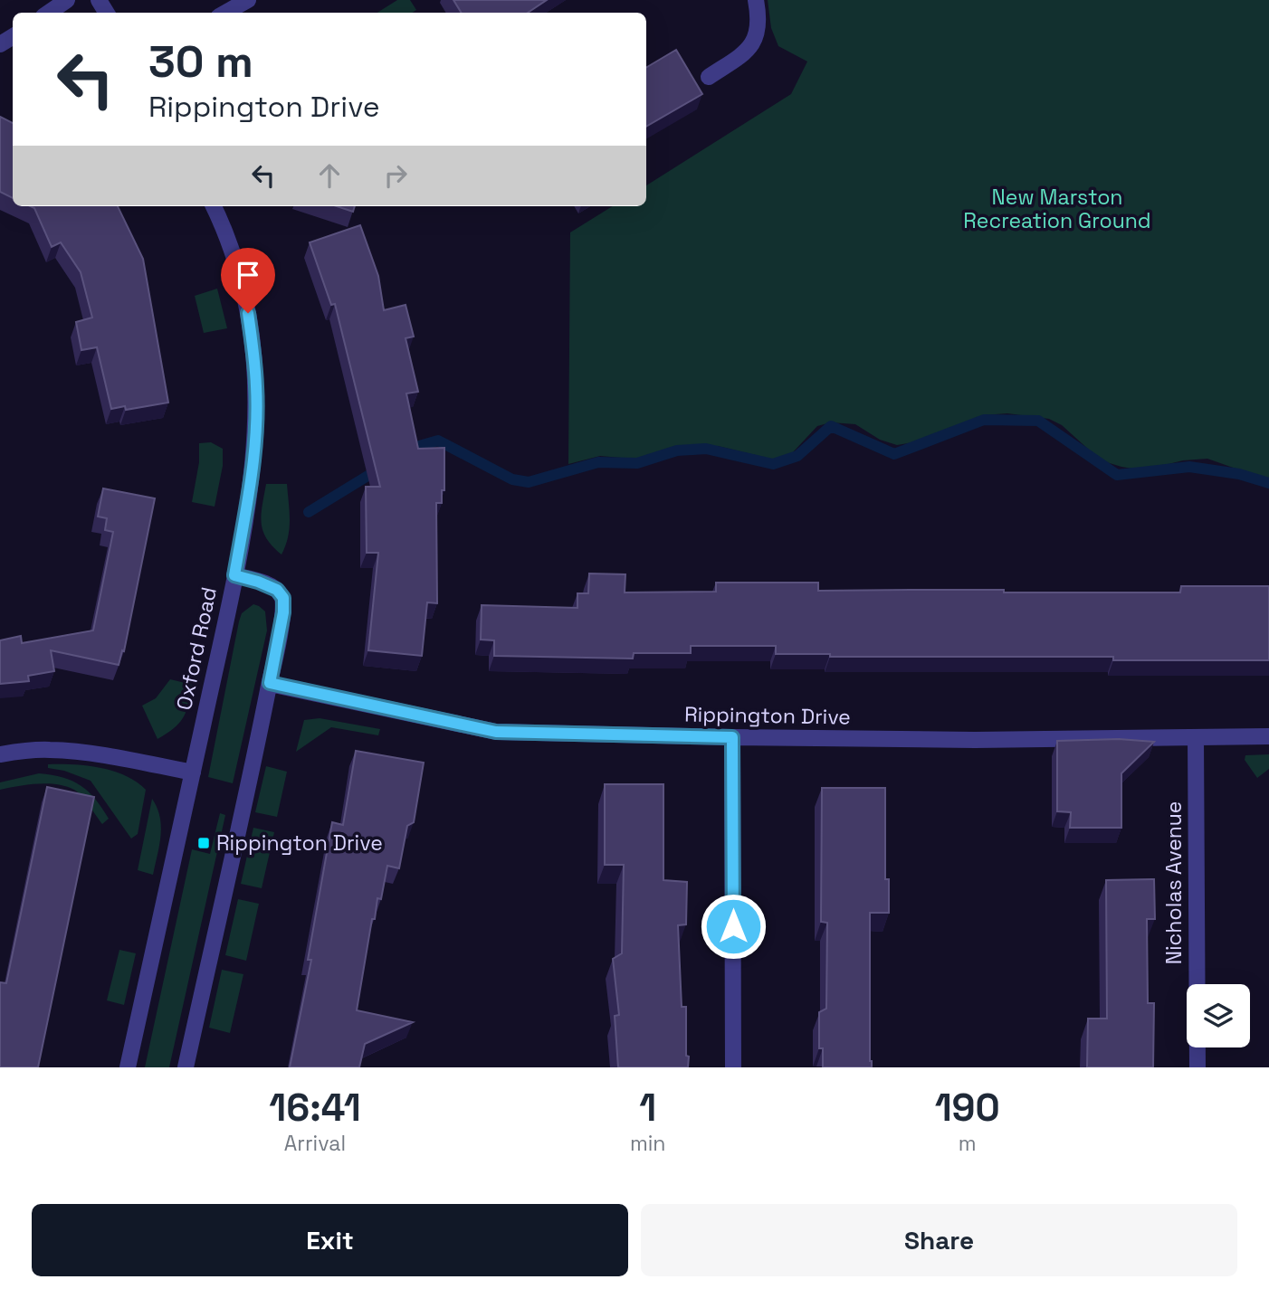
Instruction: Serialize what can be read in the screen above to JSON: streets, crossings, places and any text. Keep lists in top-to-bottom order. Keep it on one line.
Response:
{"streets":{"street":["Oxford Road","Rippington Drive","Nicholas Avenue"]},"crossings":[["Oxford Road","Rippington Drive"],["Rippington Drive","Nicholas Avenue"]],"parks":["New Marston Recreation Ground"],"places":{"transit":["Rippington Drive"]},"page":{"turn":["30 m","Rippington Drive"],"eta":["16:41","Arrival","1","min","190","m"],"buttons":["Exit","Share"]}}
